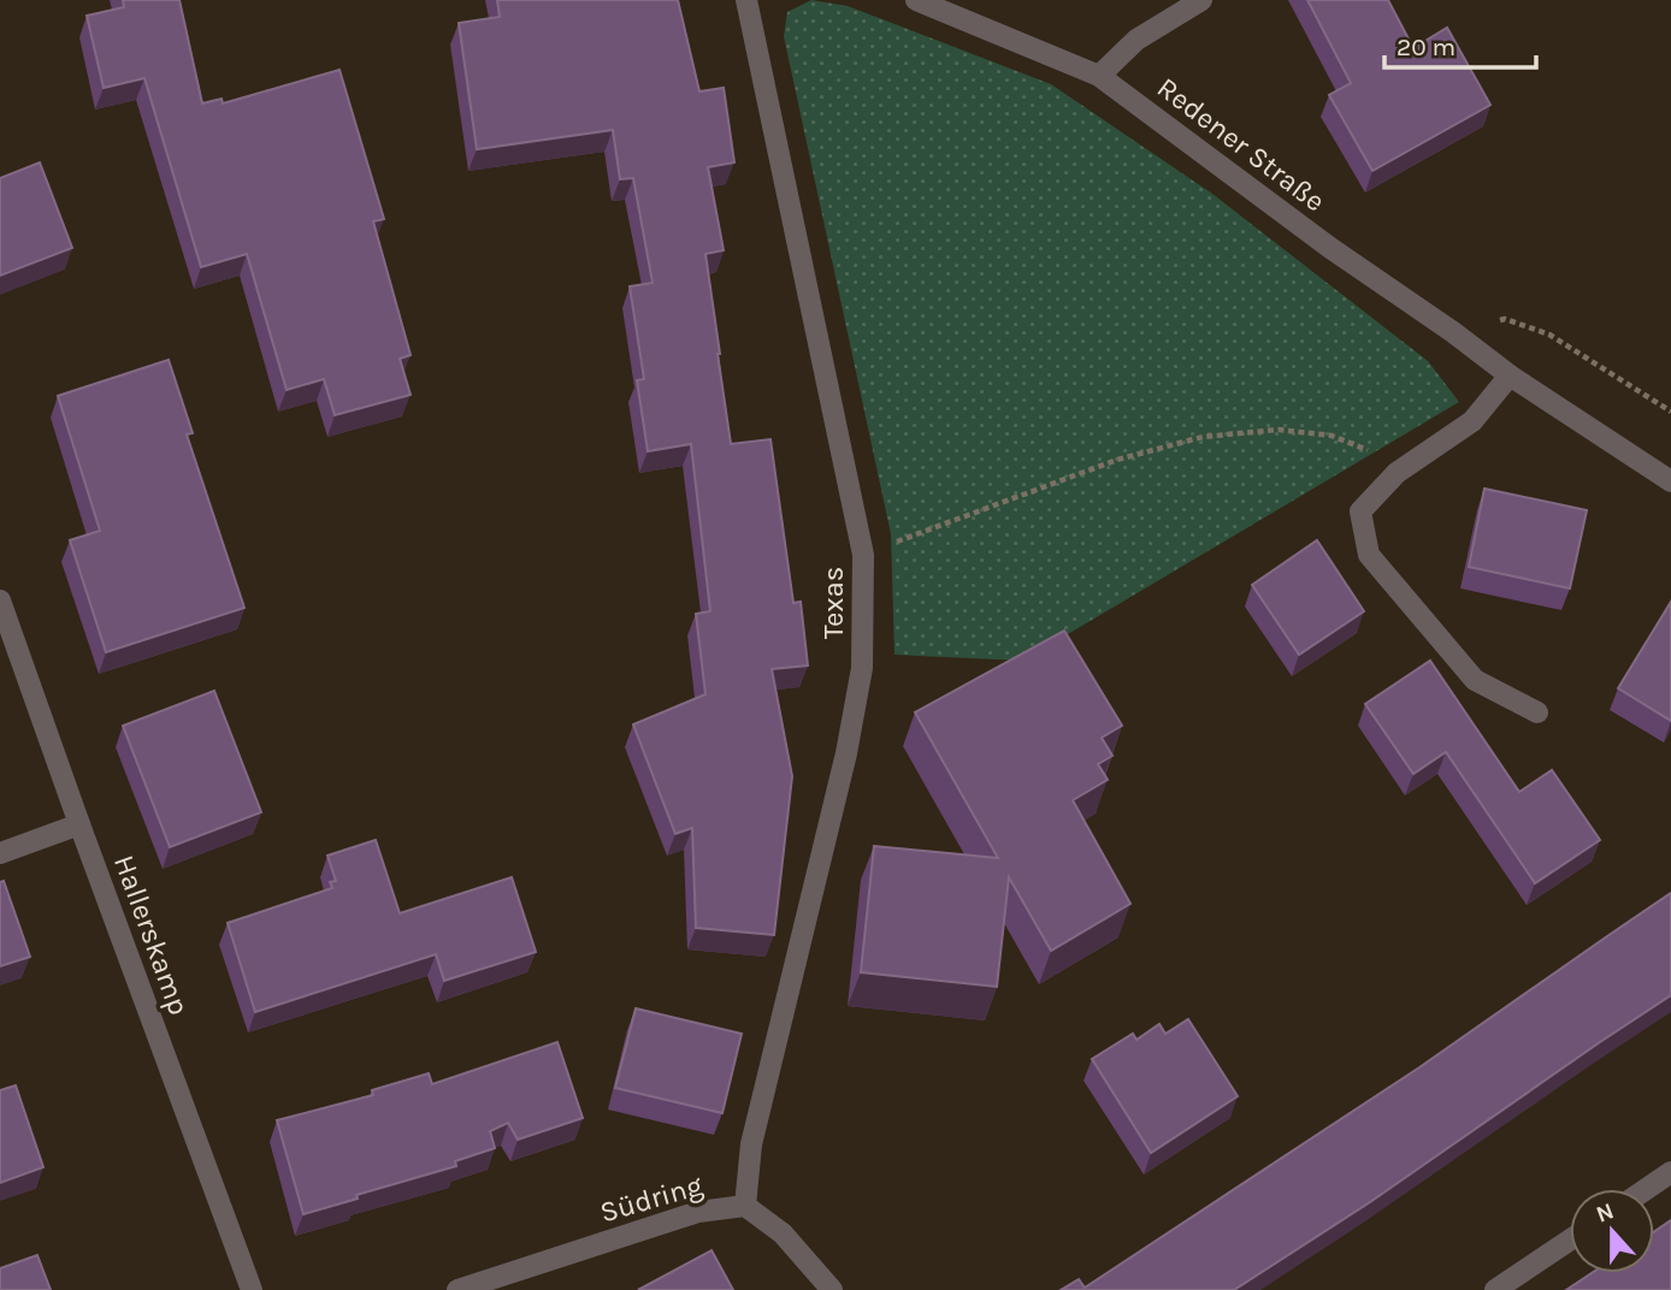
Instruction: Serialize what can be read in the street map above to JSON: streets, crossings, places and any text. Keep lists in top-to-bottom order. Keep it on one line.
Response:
{"streets":{"street":["Redener Straße","Texas","Hallerskamp","Südring"]},"crossings":[["Texas","Südring"]],"scale_bar":"20 m","north":"top"}
